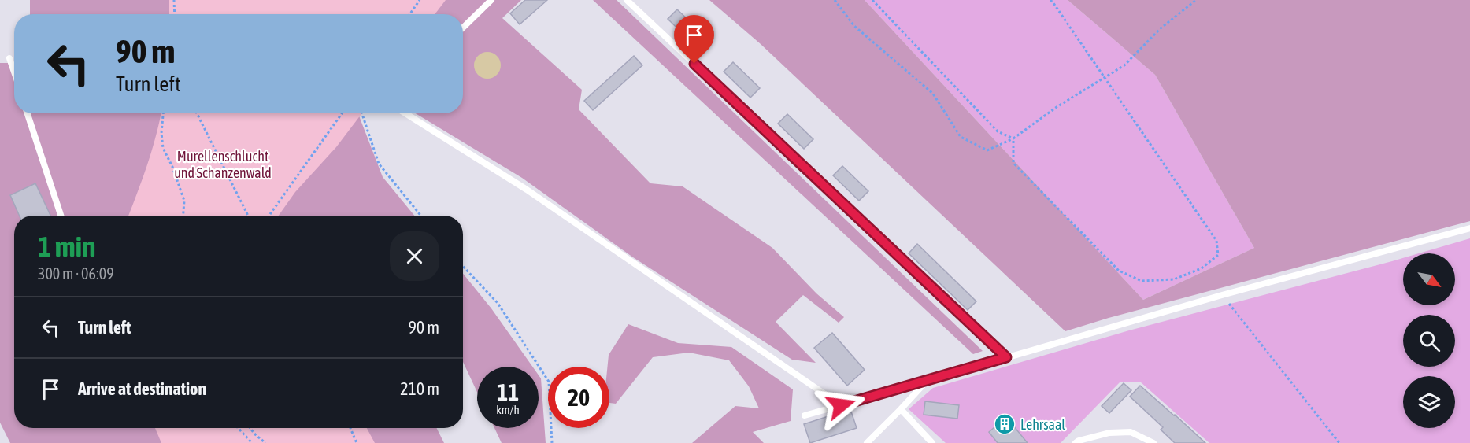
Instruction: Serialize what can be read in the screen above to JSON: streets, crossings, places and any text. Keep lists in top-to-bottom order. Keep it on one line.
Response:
{"parks":["Murellenschlucht und Schanzenwald"],"places":{"building":["Lehrsaal"]},"north":"bottom right","page":{"turn":["90 m","Turn left"],"heading":["1 min","300 m · 06:09"],"list":[{"name":"Turn left","value":"90 m"},{"name":"Arrive at destination","value":"210 m"}],"speed":"11 km/h","limit":"20"}}
